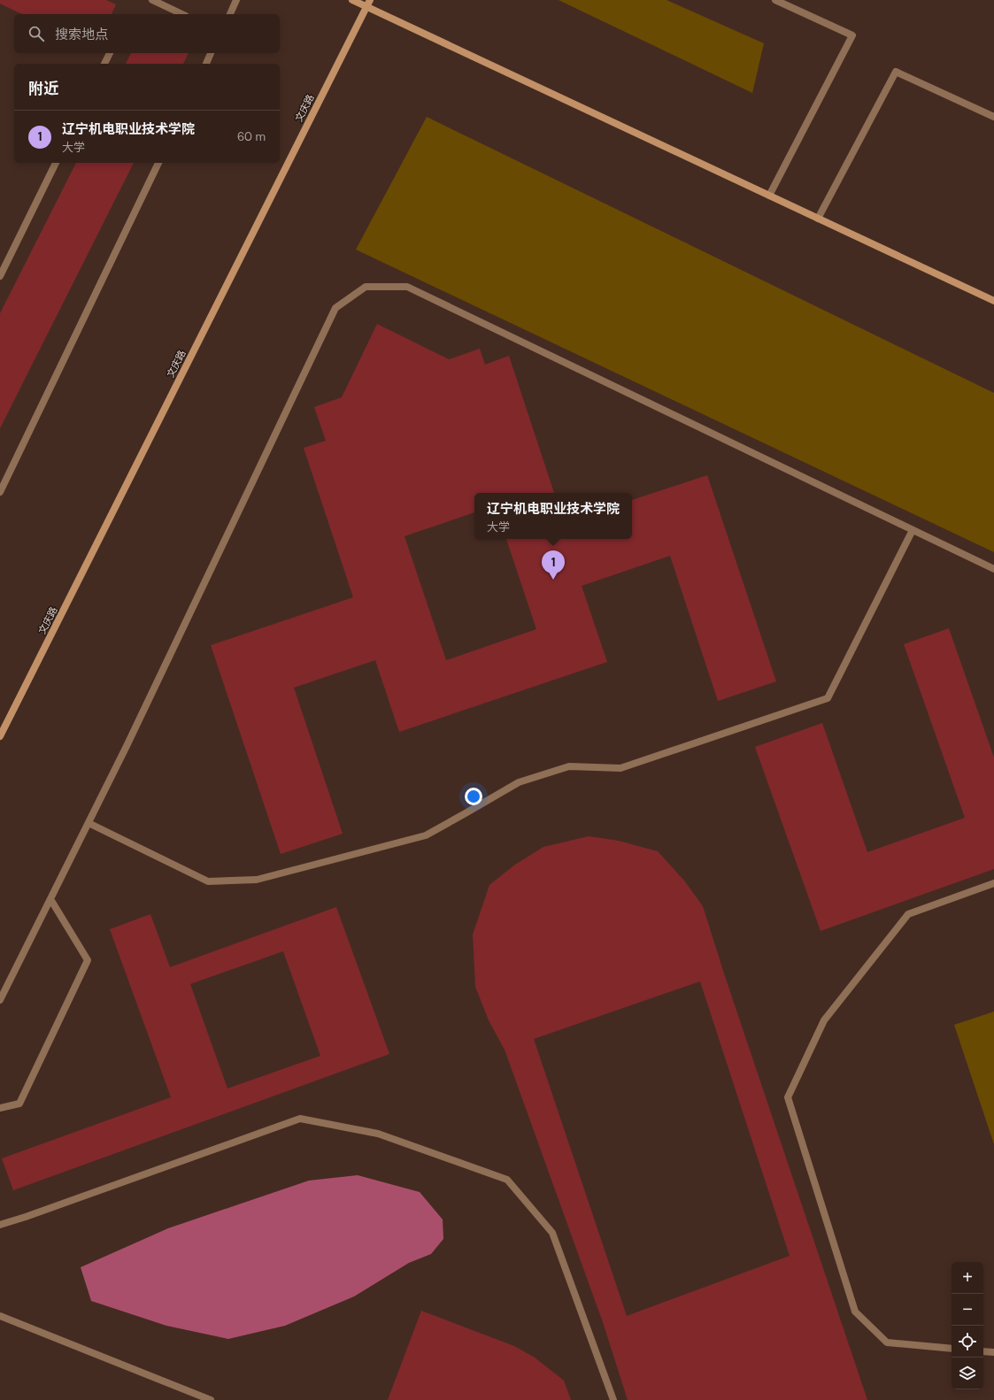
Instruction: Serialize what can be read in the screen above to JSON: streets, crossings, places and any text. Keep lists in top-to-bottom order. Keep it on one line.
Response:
{"streets":{"street":["文庆路"]},"page":{"search":"搜索地点","heading":"附近","list":[{"mark":"1","name":"辽宁机电职业技术学院","note":"大学","value":"60 m"}],"popup":["辽宁机电职业技术学院","大学"],"pins":"1","map_buttons":["+","−"]}}
